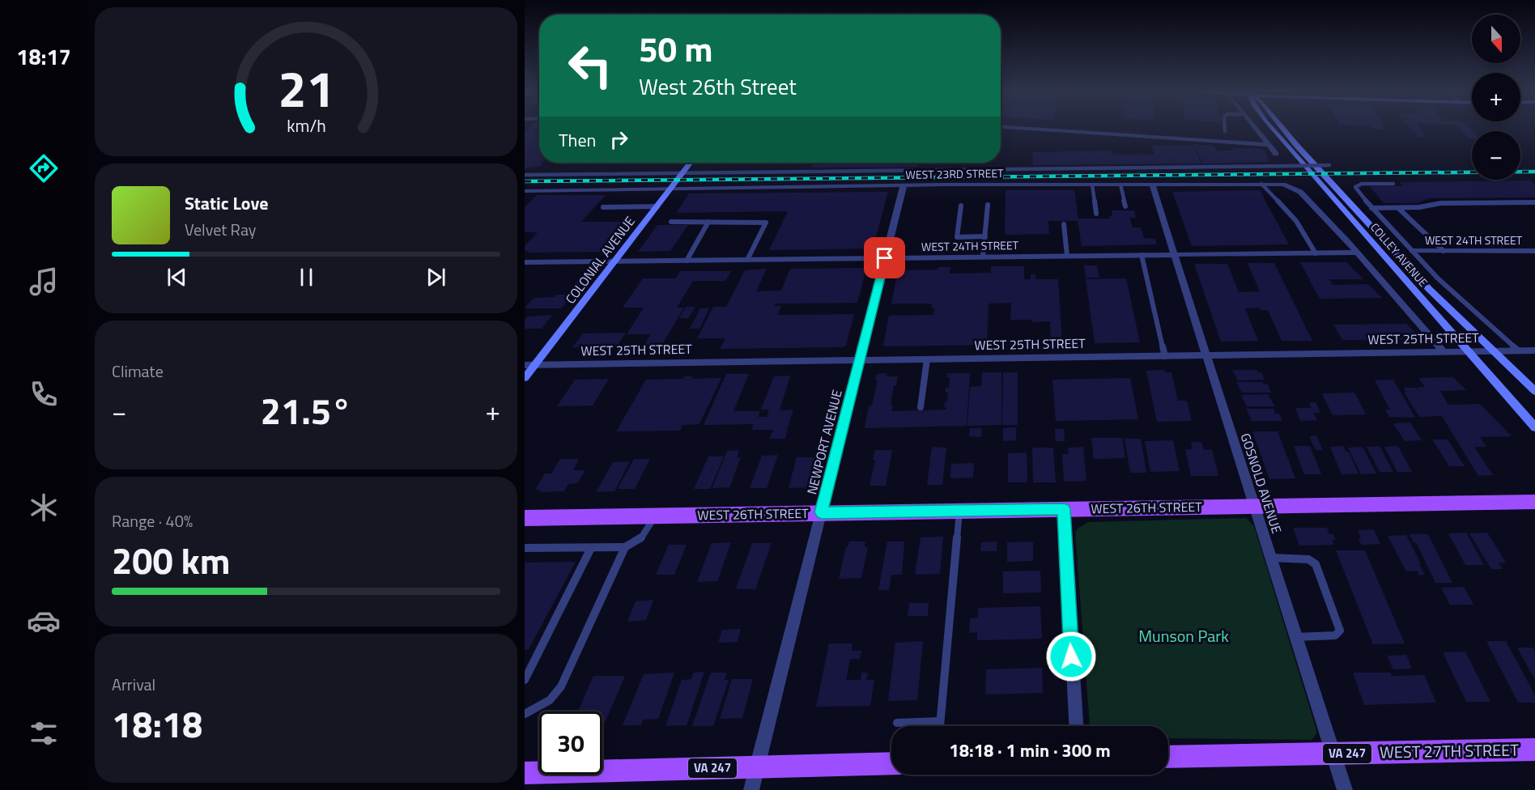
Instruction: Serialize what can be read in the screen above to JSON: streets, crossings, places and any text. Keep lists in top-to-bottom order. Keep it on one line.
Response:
{"streets":{"main road":["COLLEY AVENUE","COLONIAL AVENUE","WEST 26TH STREET","WEST 27TH STREET","VA 247"],"street":["WEST 23RD STREET","WEST 24TH STREET","WEST 25TH STREET","NEWPORT AVENUE","GOSNOLD AVENUE"]},"crossings":[["WEST 23RD STREET","WEST 24TH STREET"],["WEST 23RD STREET","COLONIAL AVENUE"],["WEST 23RD STREET","WEST 25TH STREET"],["WEST 23RD STREET","NEWPORT AVENUE"],["WEST 23RD STREET","GOSNOLD AVENUE"],["WEST 24TH STREET","COLONIAL AVENUE"],["WEST 24TH STREET","NEWPORT AVENUE"],["WEST 24TH STREET","GOSNOLD AVENUE"],["COLLEY AVENUE","WEST 25TH STREET"],["COLONIAL AVENUE","WEST 25TH STREET"],["WEST 25TH STREET","NEWPORT AVENUE"],["WEST 25TH STREET","GOSNOLD AVENUE"],["NEWPORT AVENUE","WEST 26TH STREET"],["NEWPORT AVENUE","VA 247"],["GOSNOLD AVENUE","WEST 26TH STREET"],["GOSNOLD AVENUE","WEST 27TH STREET"]],"parks":["Munson Park"],"north":"bottom","page":{"tabs":"18:17","map_buttons":["+","−"],"turn":["50 m","West 26th Street"],"then":"Then","song":["Static Love","Velvet Ray"],"tile":["Climate",["Range · 40%","200 km"],["Arrival","18:18"]],"heat":["−","21.5°","+"],"limit":"30","trip":"18:18 · 1 min · 300 m","gauge":["21","km/h"]}}
